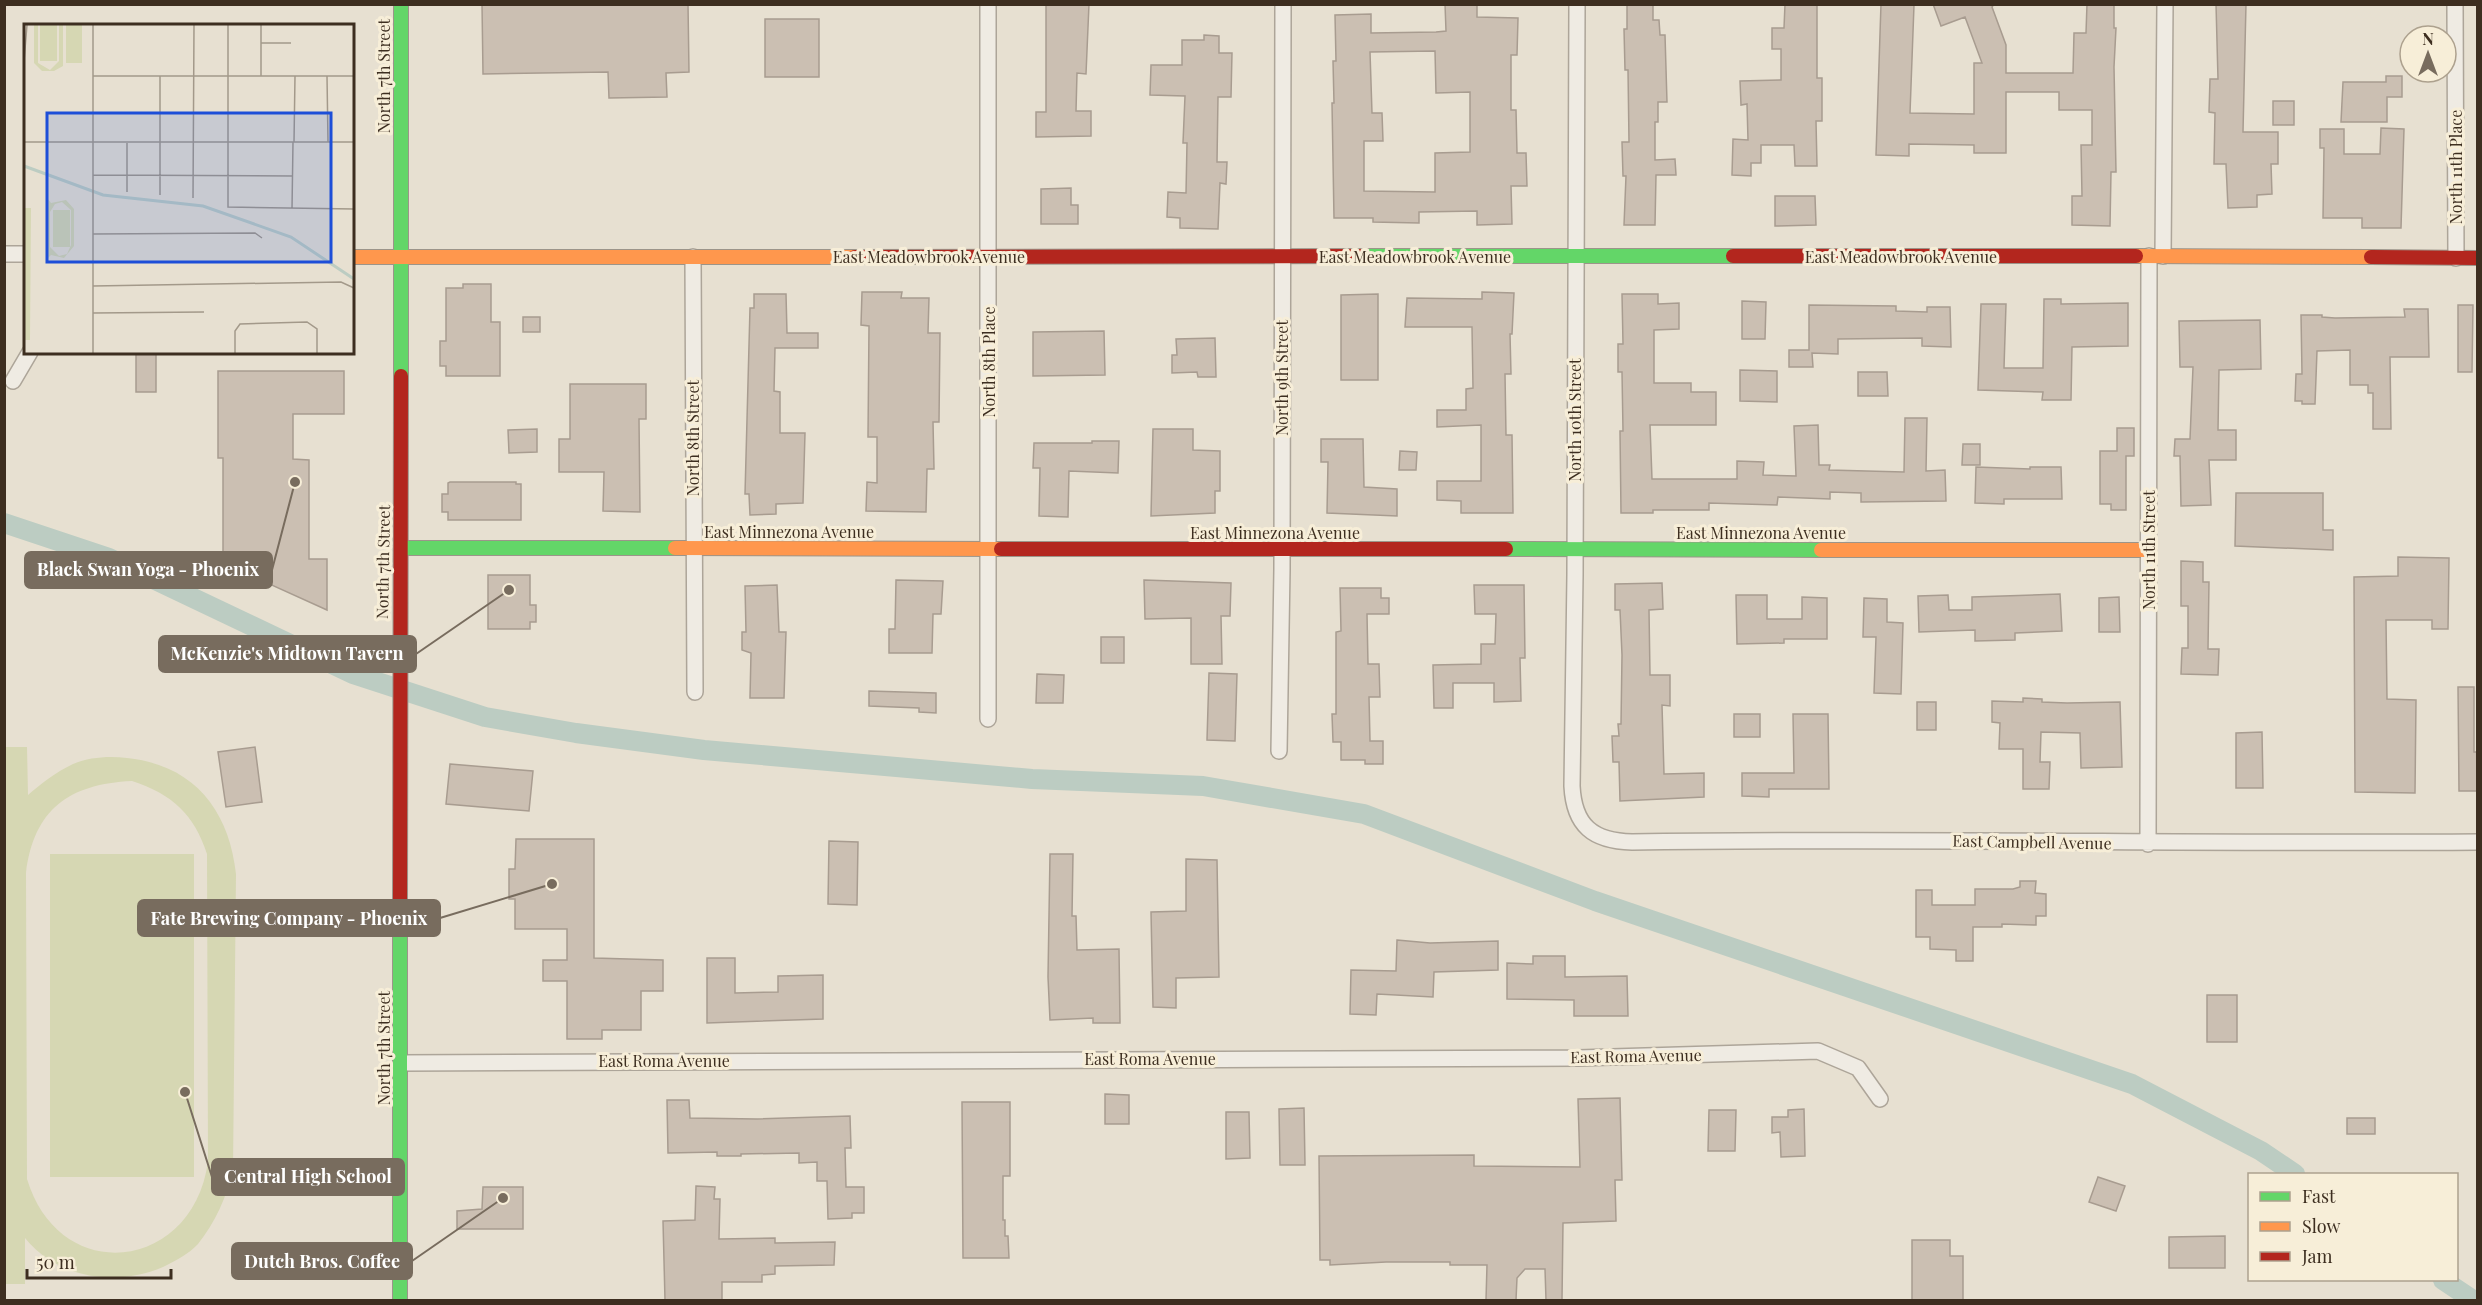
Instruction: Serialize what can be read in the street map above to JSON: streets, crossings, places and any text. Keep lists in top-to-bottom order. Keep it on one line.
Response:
{"streets":{"street":["North 7th Street","North 11th Place","East Meadowbrook Avenue","North 8th Place","North 9th Street","North 10th Street","North 8th Street","East Minnezona Avenue","North 11th Street","East Campbell Avenue","East Roma Avenue"]},"crossings":[["North 7th Street","East Meadowbrook Avenue"],["North 7th Street","East Minnezona Avenue"],["North 7th Street","East Roma Avenue"],["North 11th Place","East Meadowbrook Avenue"],["East Meadowbrook Avenue","North 8th Place"],["East Meadowbrook Avenue","North 9th Street"],["East Meadowbrook Avenue","North 10th Street"],["East Meadowbrook Avenue","North 8th Street"],["East Meadowbrook Avenue","North 11th Street"],["North 8th Place","East Minnezona Avenue"],["North 9th Street","East Minnezona Avenue"],["North 10th Street","East Minnezona Avenue"],["North 10th Street","East Campbell Avenue"],["North 8th Street","East Minnezona Avenue"],["East Minnezona Avenue","North 11th Street"],["North 11th Street","East Campbell Avenue"]],"places":["Black Swan Yoga - Phoenix","McKenzie's Midtown Tavern","Fate Brewing Company - Phoenix","Central High School","Dutch Bros. Coffee"],"legend":["Fast","Slow","Jam"],"scale_bar":"50 m","north":"top"}
